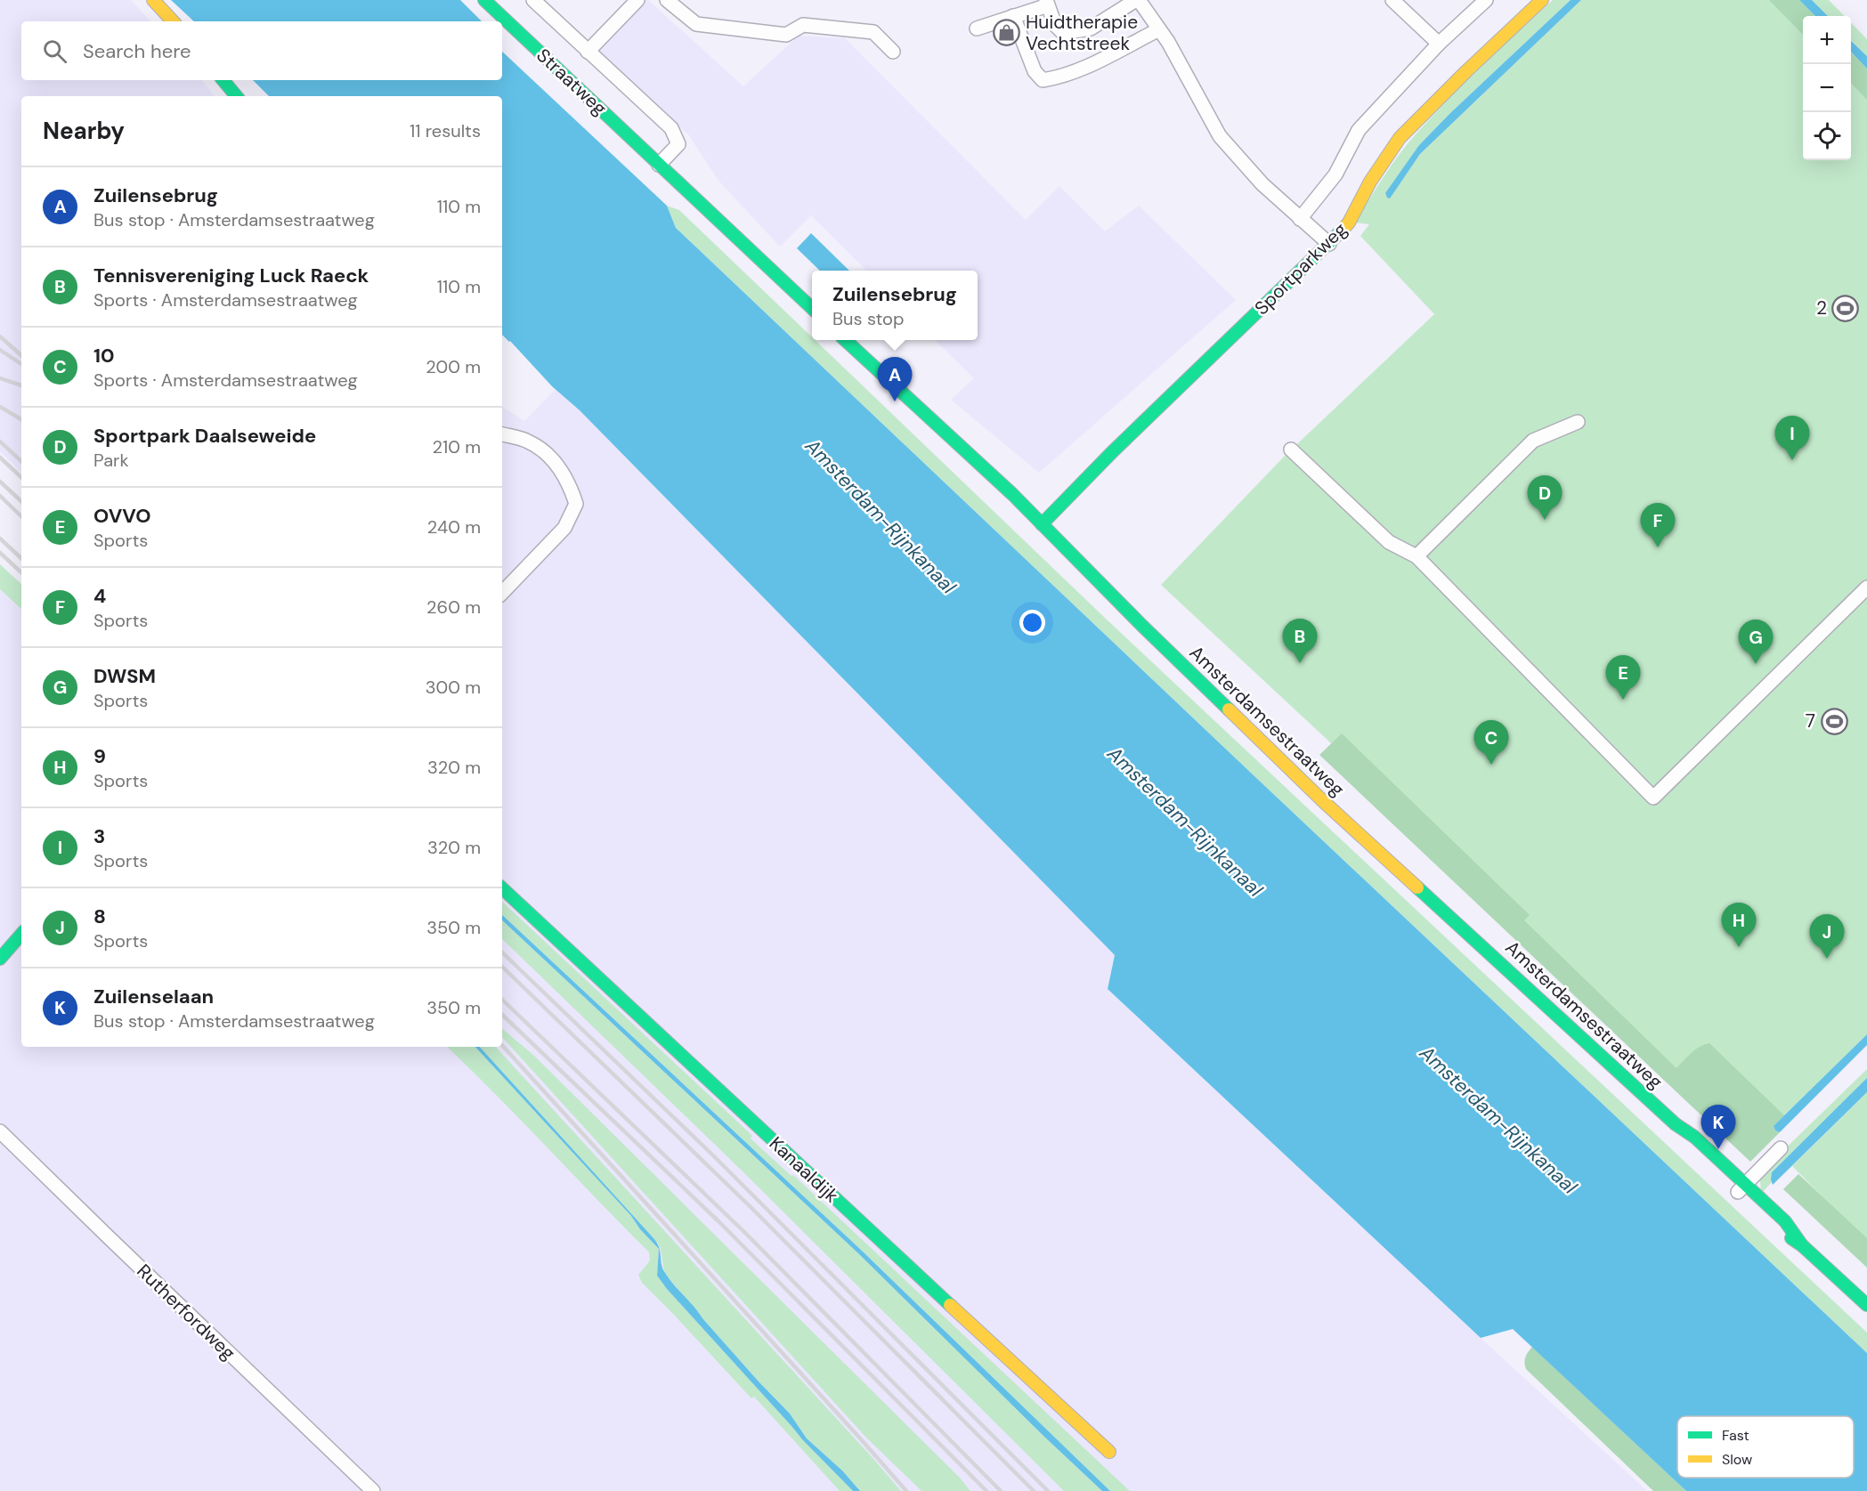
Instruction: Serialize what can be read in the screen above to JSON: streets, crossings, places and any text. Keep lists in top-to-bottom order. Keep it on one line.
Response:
{"streets":{"main road":["Straatweg","Sportparkweg","Amsterdamsestraatweg","Kanaaldijk"],"street":["Rutherfordweg"]},"crossings":[["Sportparkweg","Amsterdamsestraatweg"]],"water":["Amsterdam-Rijnkanaal"],"places":{"shop":["Huidtherapie Vechtstreek"],"sports":["2","7"]},"legend":["Fast","Slow"],"page":{"map_buttons":["+","−"],"search":"Search here","heading":["Nearby","11 results"],"list":[{"mark":"A","name":"Zuilensebrug","note":"Bus stop · Amsterdamsestraatweg","value":"110 m"},{"mark":"B","name":"Tennisvereniging Luck Raeck","note":"Sports · Amsterdamsestraatweg","value":"110 m"},{"mark":"C","name":"10","note":"Sports · Amsterdamsestraatweg","value":"200 m"},{"mark":"D","name":"Sportpark Daalseweide","note":"Park","value":"210 m"},{"mark":"E","name":"OVVO","note":"Sports","value":"240 m"},{"mark":"F","name":"4","note":"Sports","value":"260 m"},{"mark":"G","name":"DWSM","note":"Sports","value":"300 m"},{"mark":"H","name":"9","note":"Sports","value":"320 m"},{"mark":"I","name":"3","note":"Sports","value":"320 m"},{"mark":"J","name":"8","note":"Sports","value":"350 m"},{"mark":"K","name":"Zuilenselaan","note":"Bus stop · Amsterdamsestraatweg","value":"350 m"}],"popup":["Zuilensebrug","Bus stop"],"pins":["A","I","D","F","B","G","E","C","H","J","K"]}}
